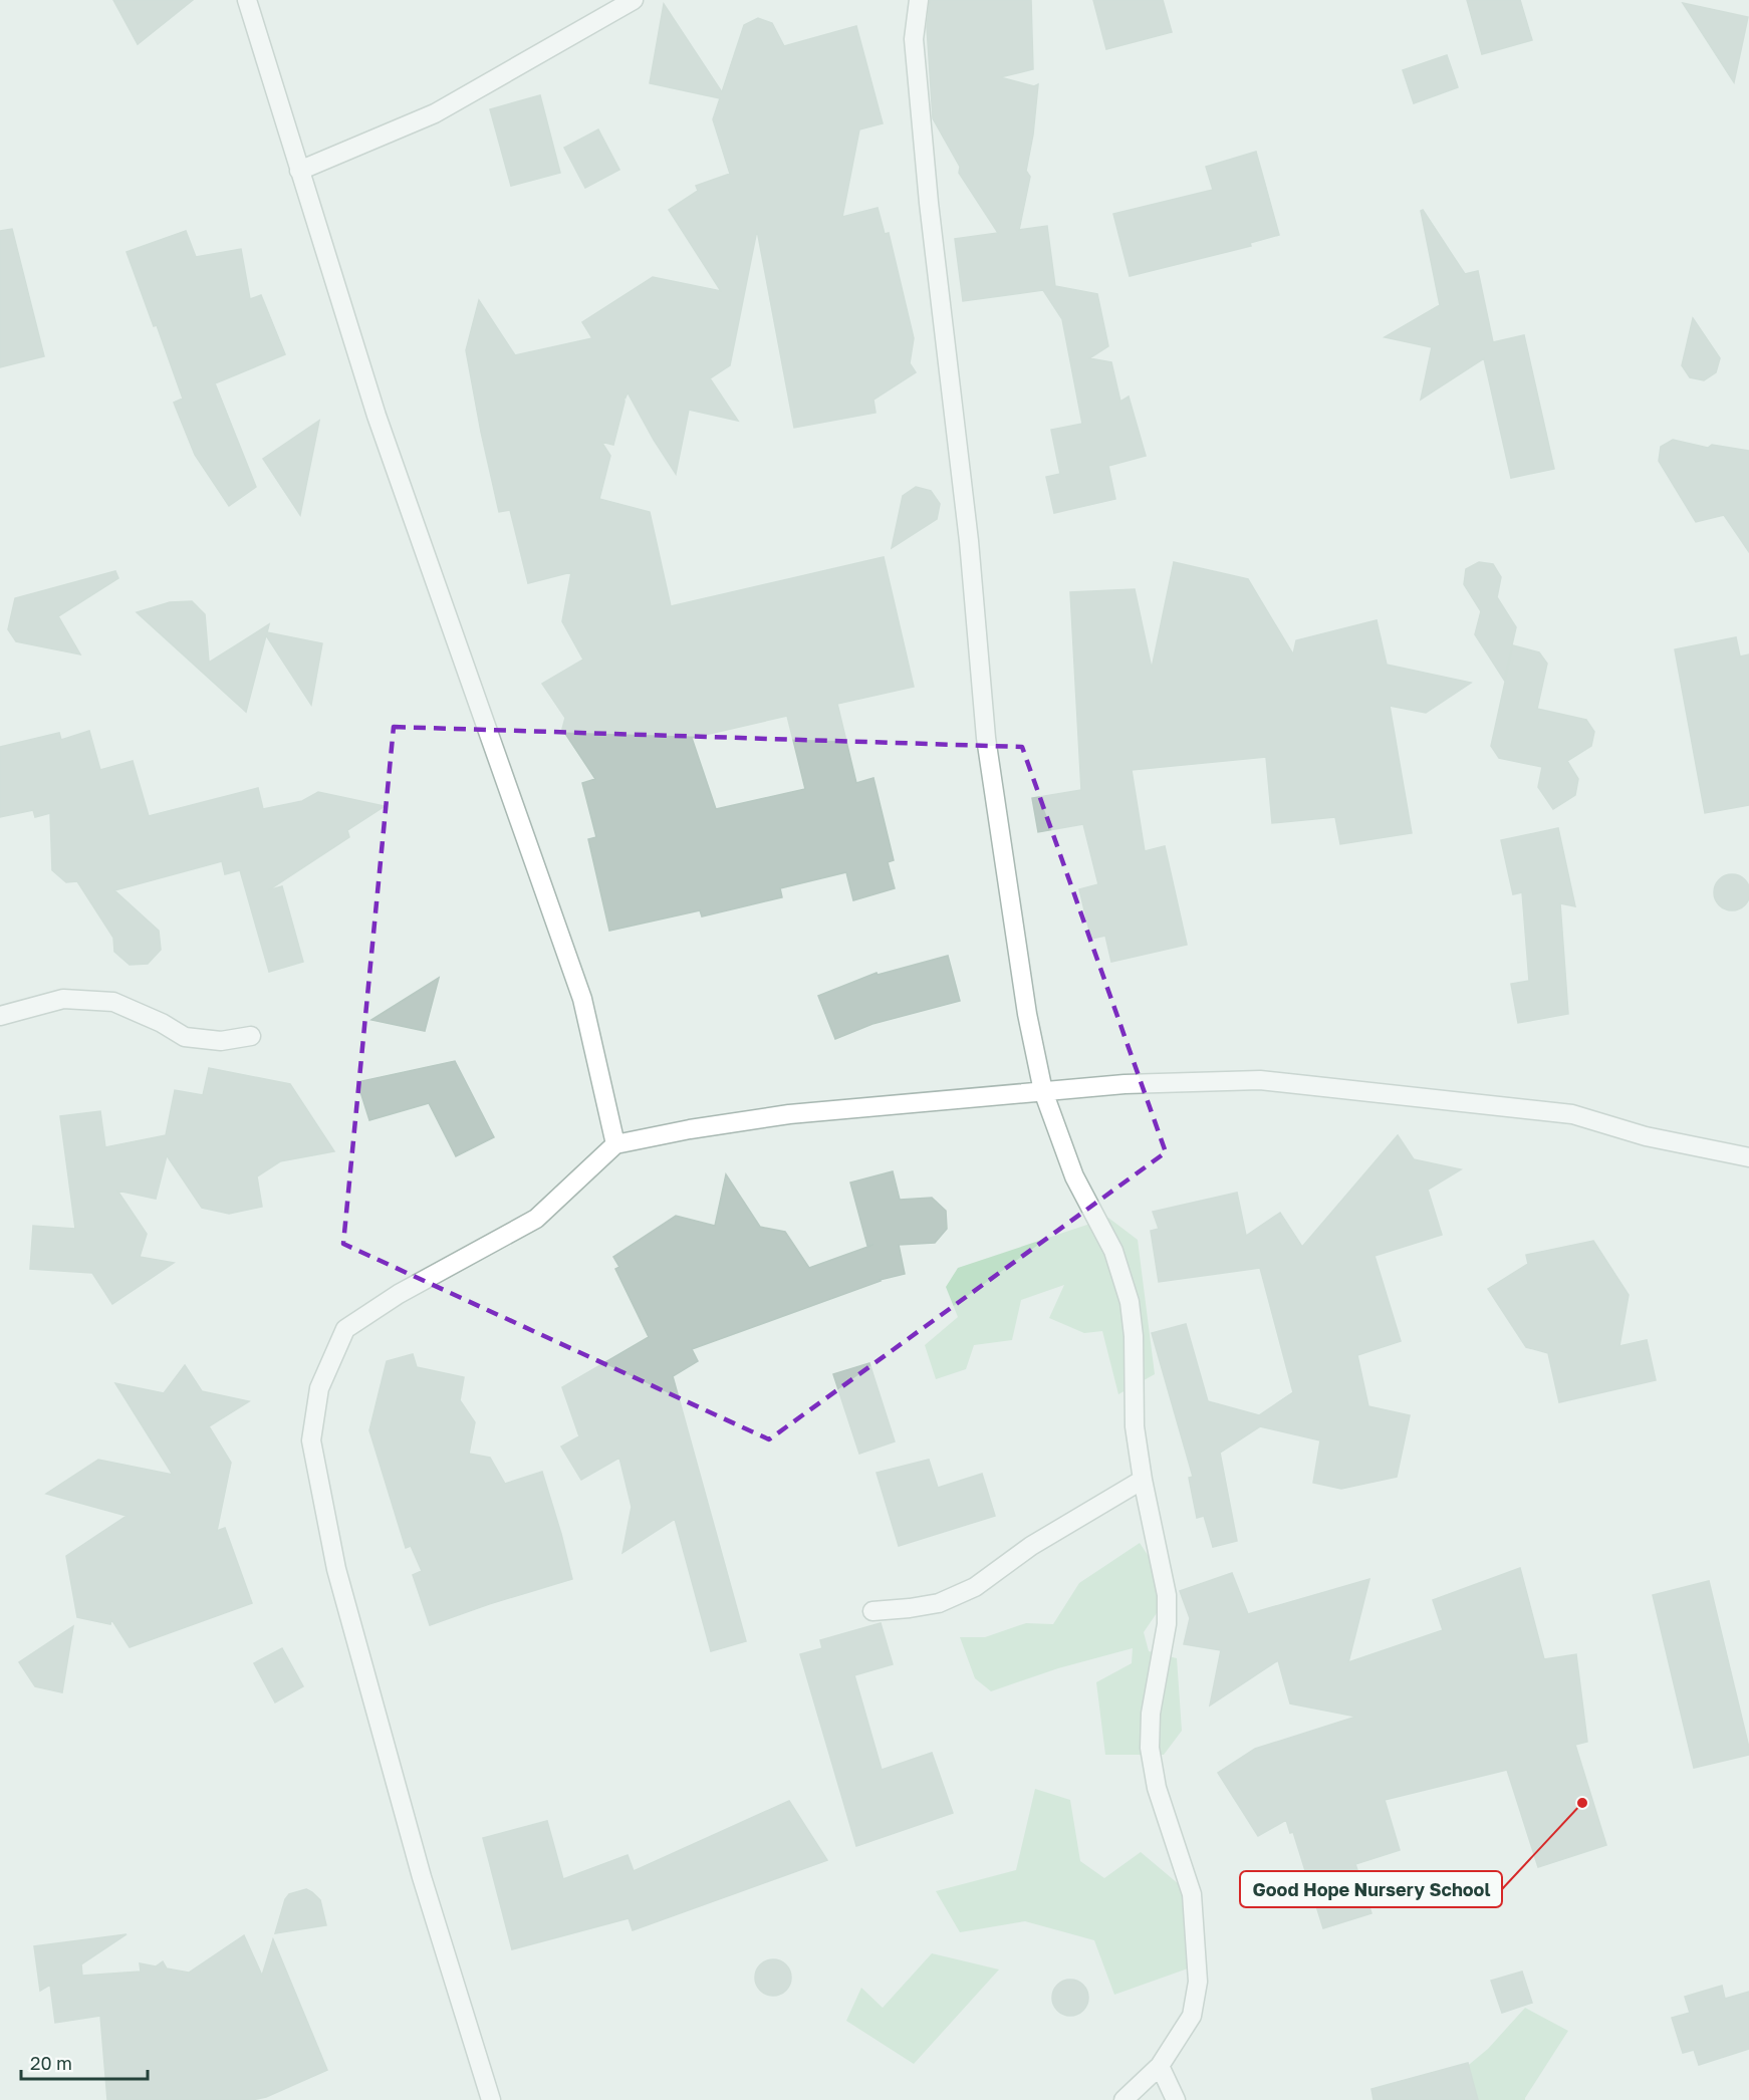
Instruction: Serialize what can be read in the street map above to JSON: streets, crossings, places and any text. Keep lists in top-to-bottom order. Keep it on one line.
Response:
{"places":["Good Hope Nursery School"],"scale_bar":"20 m"}
